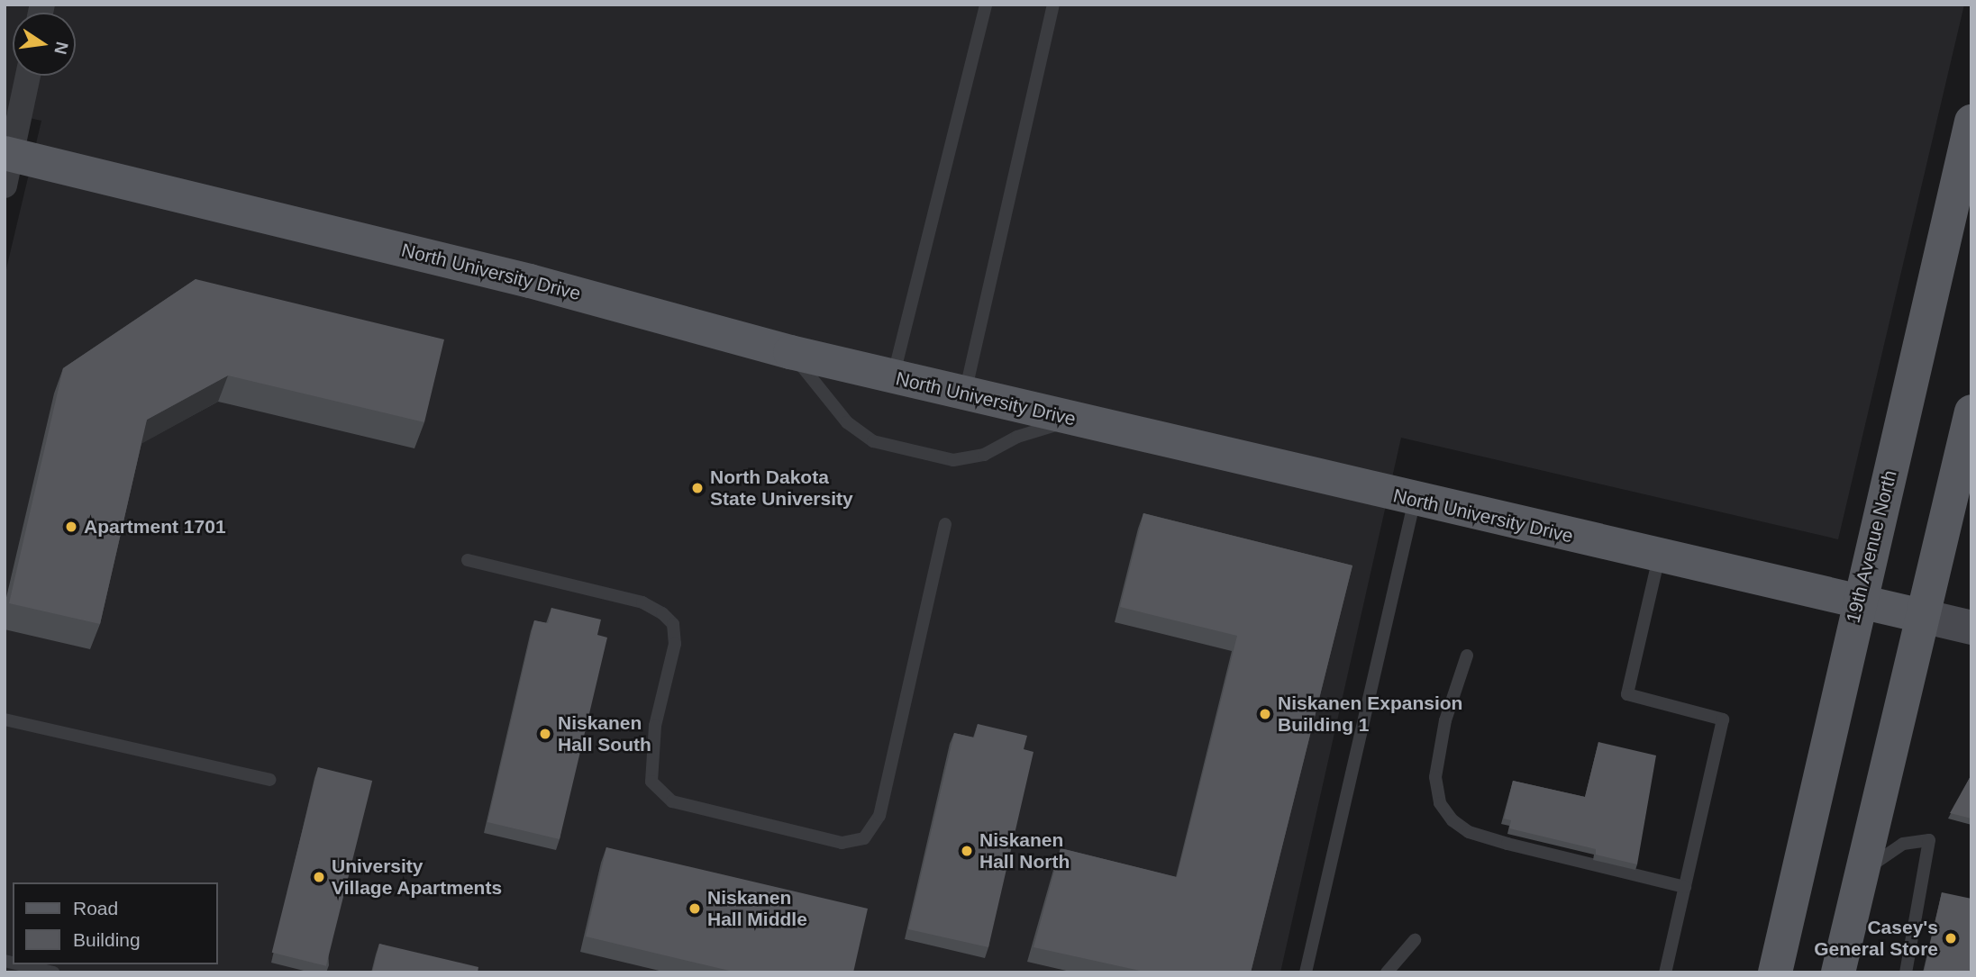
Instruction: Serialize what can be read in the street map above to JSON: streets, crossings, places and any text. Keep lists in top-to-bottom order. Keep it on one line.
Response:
{"streets":{"main road":["North University Drive","19th Avenue North"]},"crossings":[["North University Drive","19th Avenue North"]],"places":["North Dakota State University","Apartment 1701","Niskanen Expansion Building 1","Niskanen Hall South","Niskanen Hall North","University Village Apartments","Niskanen Hall Middle","Casey's General Store"],"legend":["Road","Building"],"north":"right"}
